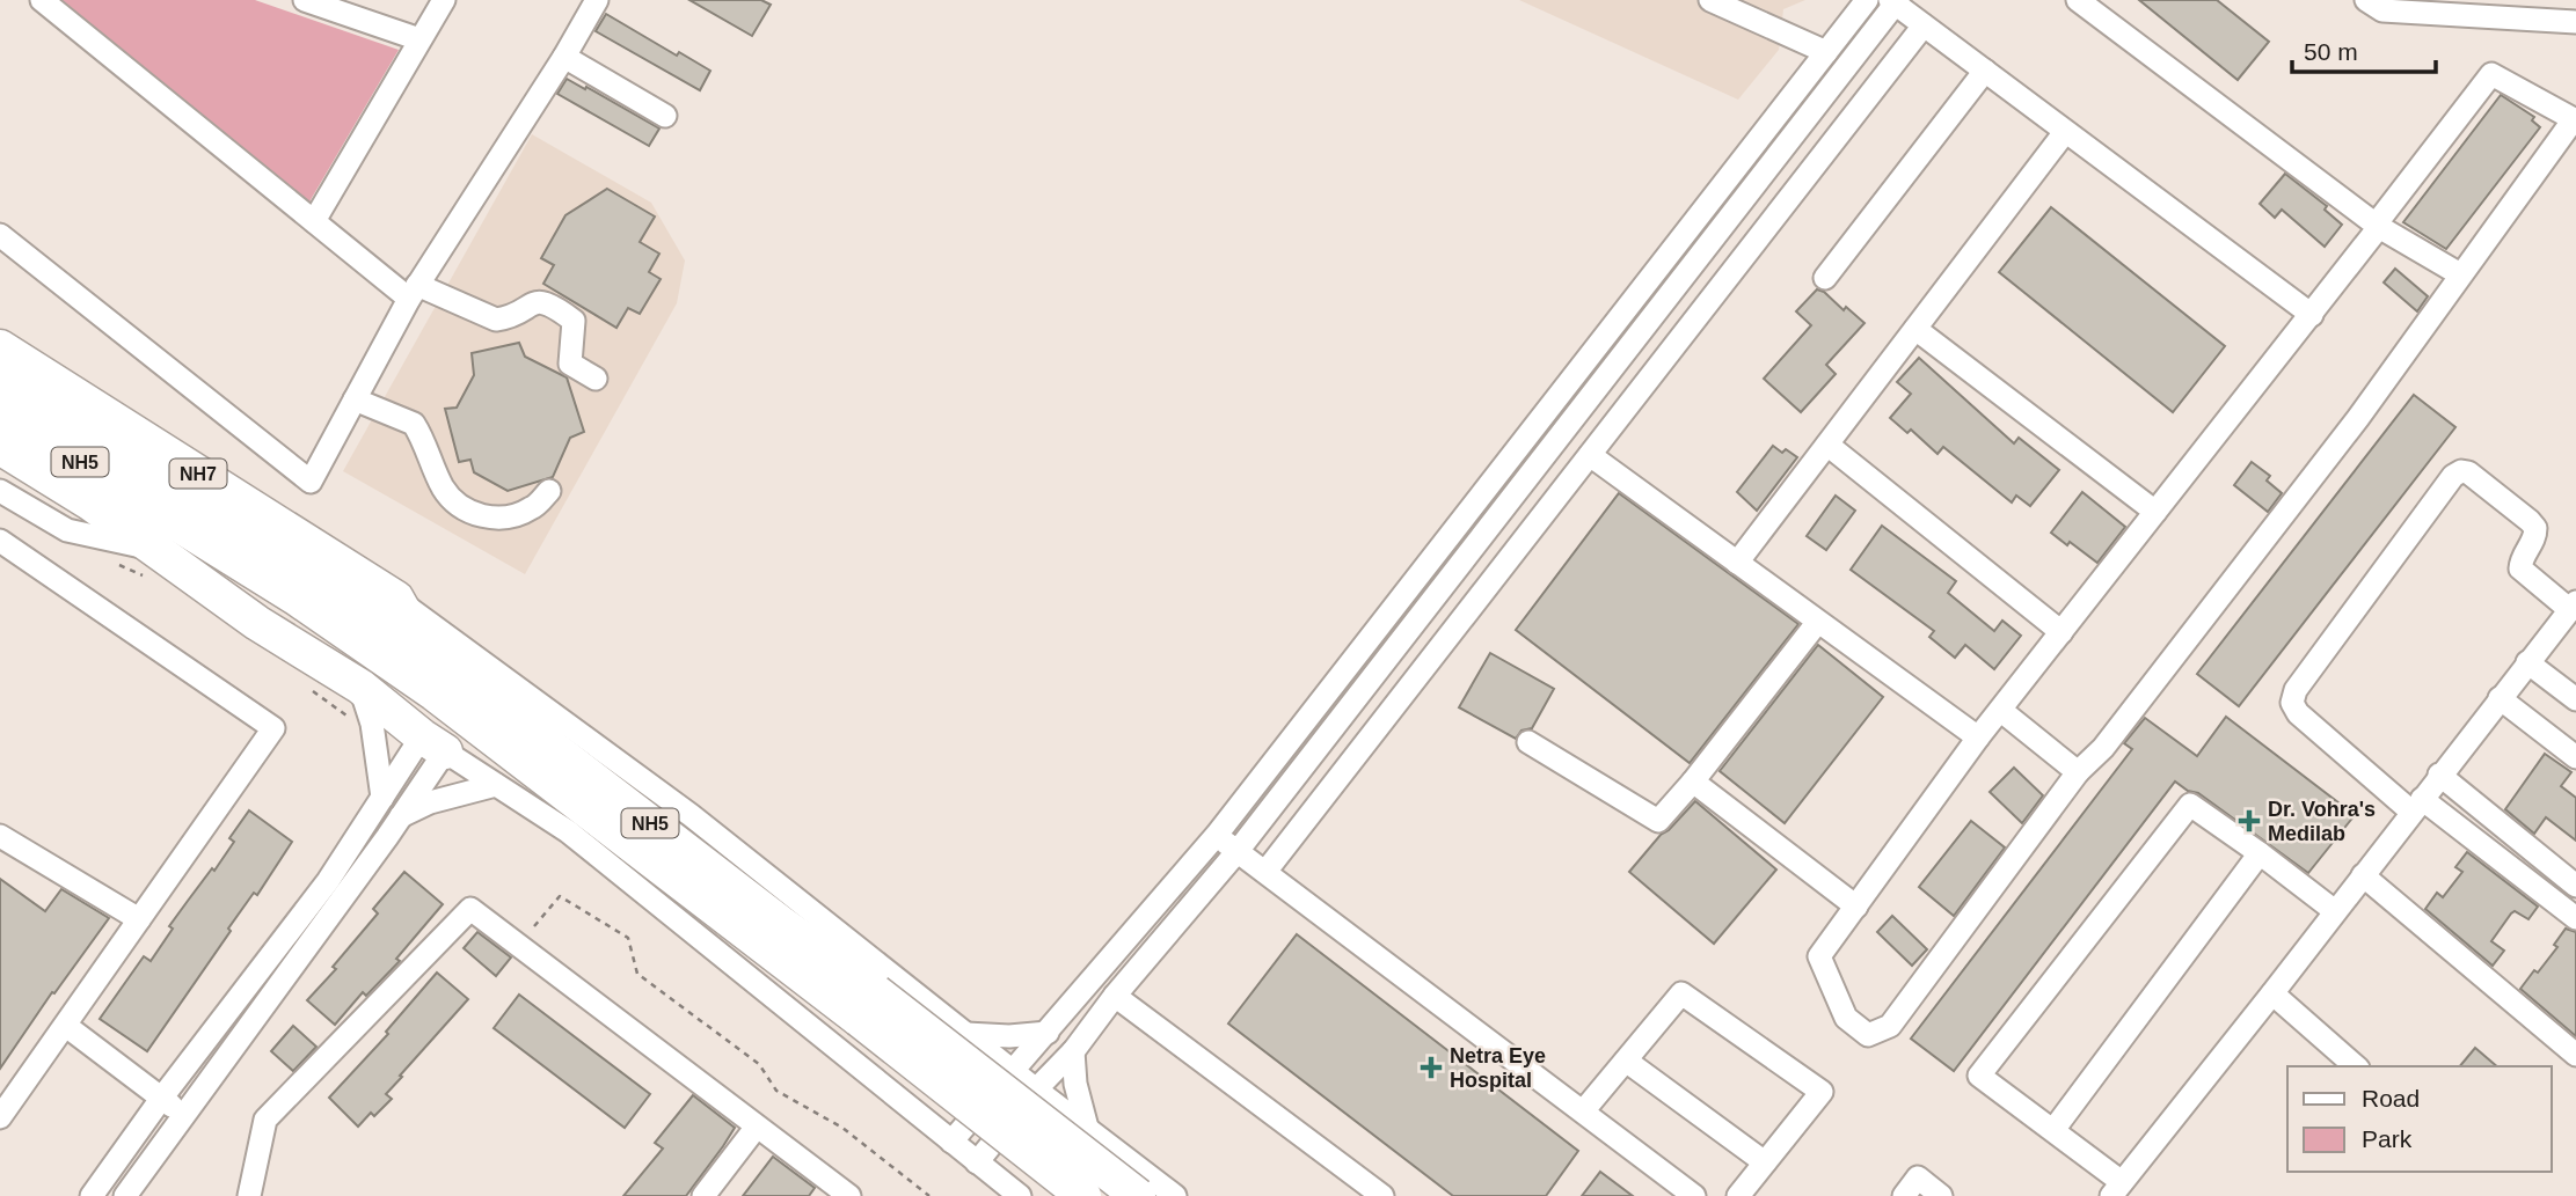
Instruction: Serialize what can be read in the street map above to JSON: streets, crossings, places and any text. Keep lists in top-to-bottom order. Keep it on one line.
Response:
{"streets":{"highway":["NH5","NH7"]},"crossings":[["NH5","NH7"]],"places":{"health":["Dr. Vohra's Medilab","Netra Eye Hospital"]},"legend":["Road","Park"],"scale_bar":"50 m"}
